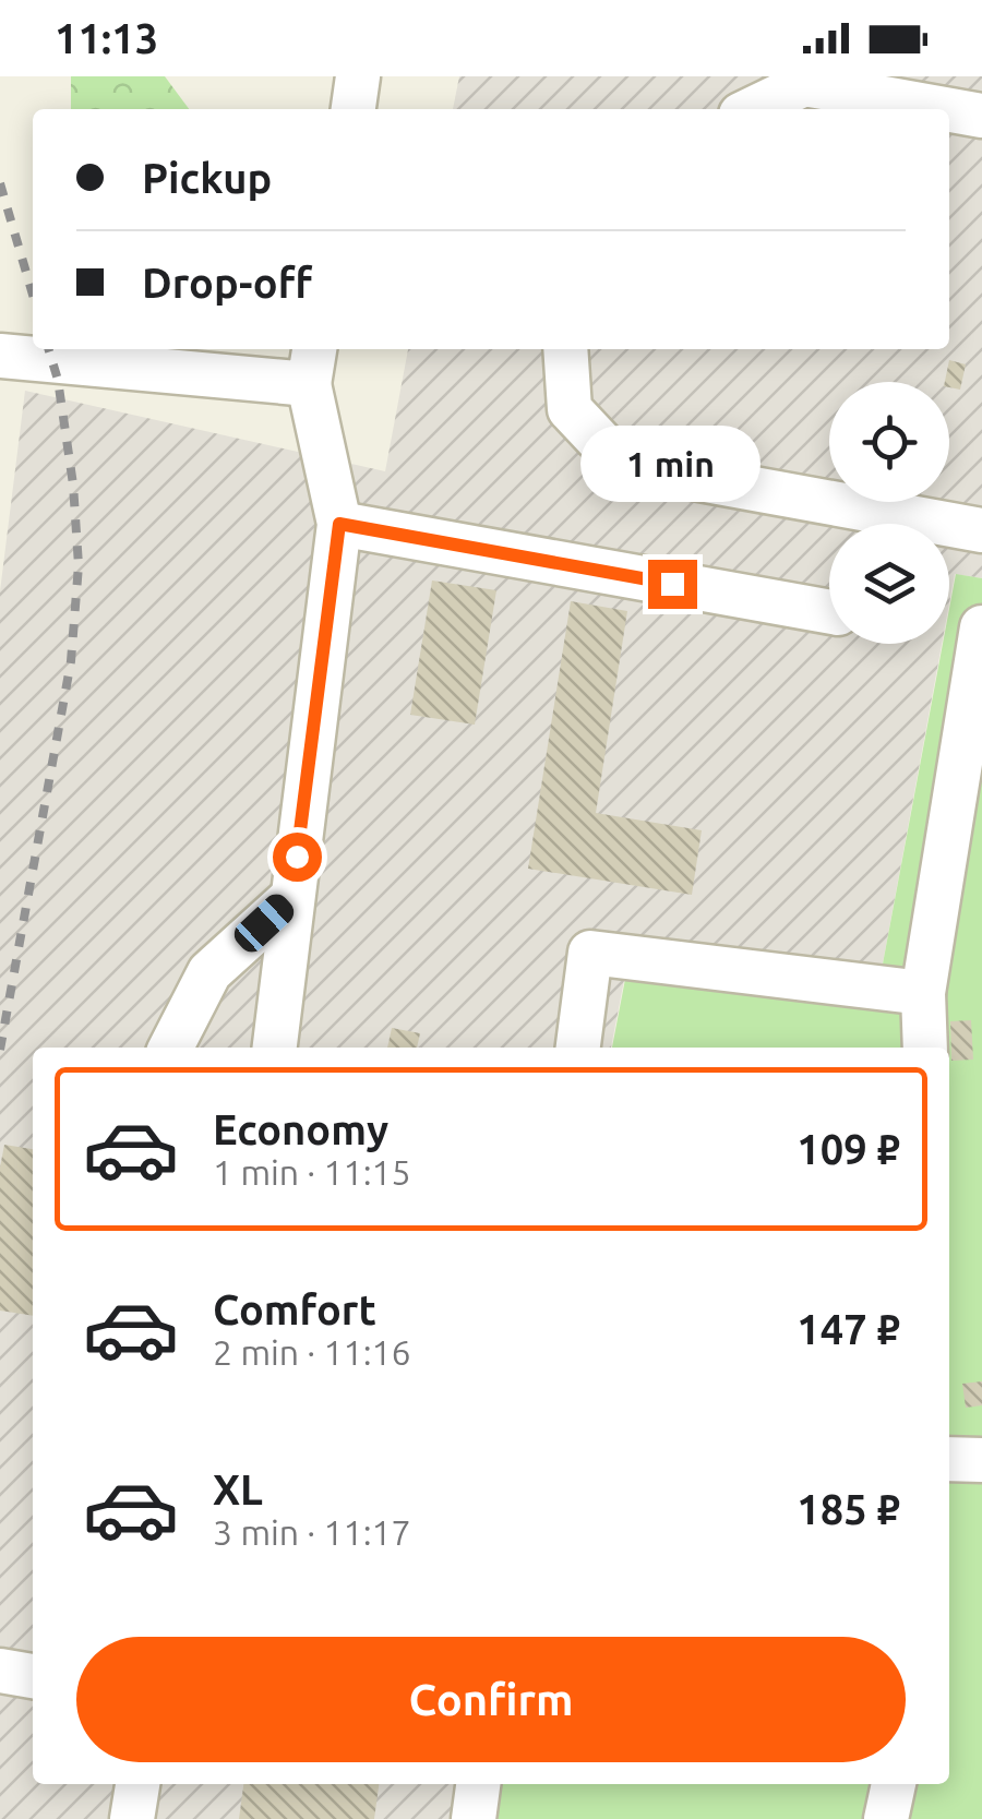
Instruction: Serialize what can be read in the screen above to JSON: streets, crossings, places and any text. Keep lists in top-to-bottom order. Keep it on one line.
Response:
{"page":{"status":"11:13","banner":["Pickup","Drop-off"],"bubble":"1 min","list":[{"name":"Economy","note":"1 min · 11:15","value":"109 ₽"},{"name":"Comfort","note":"2 min · 11:16","value":"147 ₽"},{"name":"XL","note":"3 min · 11:17","value":"185 ₽"}],"buttons":"Confirm"}}
